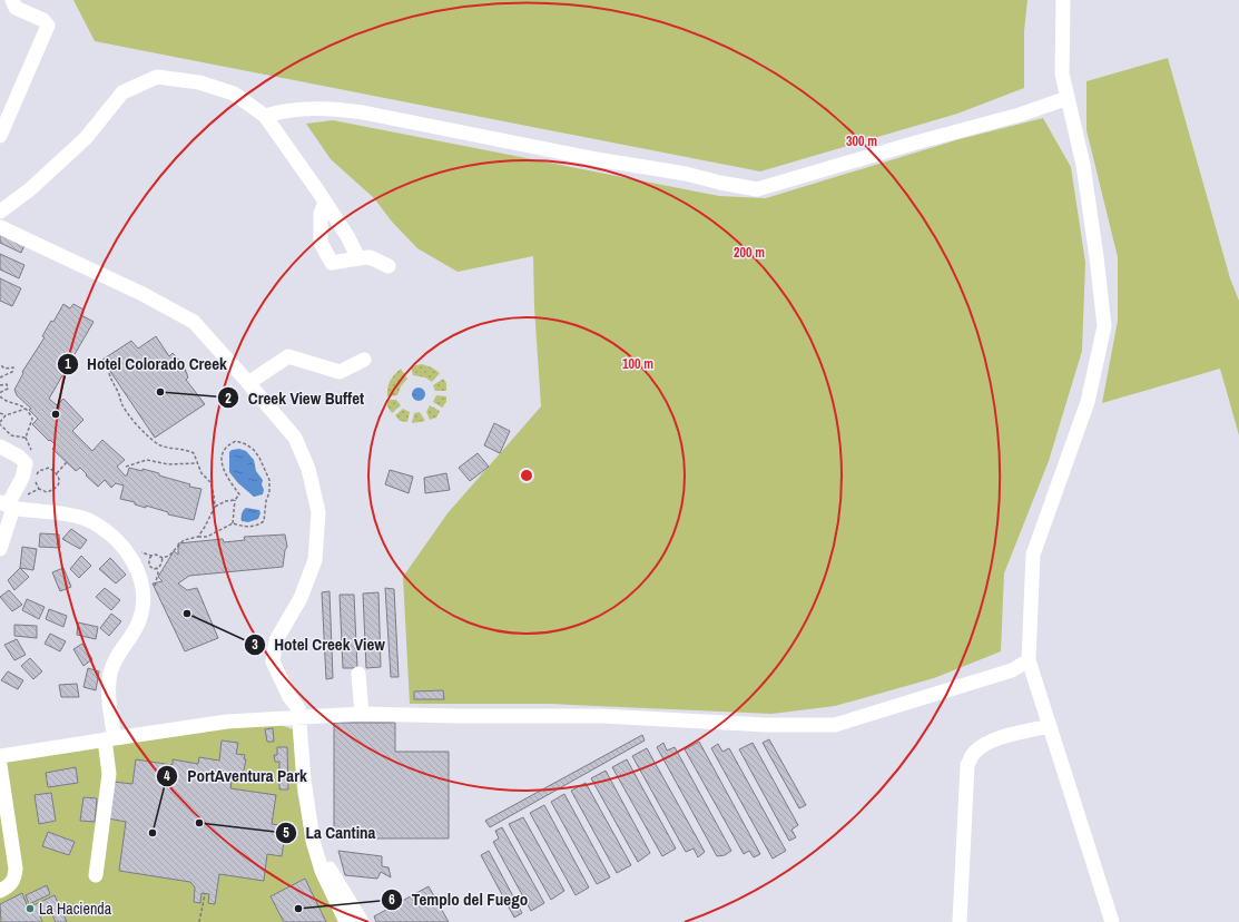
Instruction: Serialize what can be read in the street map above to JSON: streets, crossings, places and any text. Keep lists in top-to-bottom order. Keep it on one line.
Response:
{"places":["Creek View Buffet","Hotel Colorado Creek","Hotel Creek View","La Cantina","PortAventura Park","La Hacienda","Templo del Fuego"],"rings":["300 m","200 m","100 m"]}
